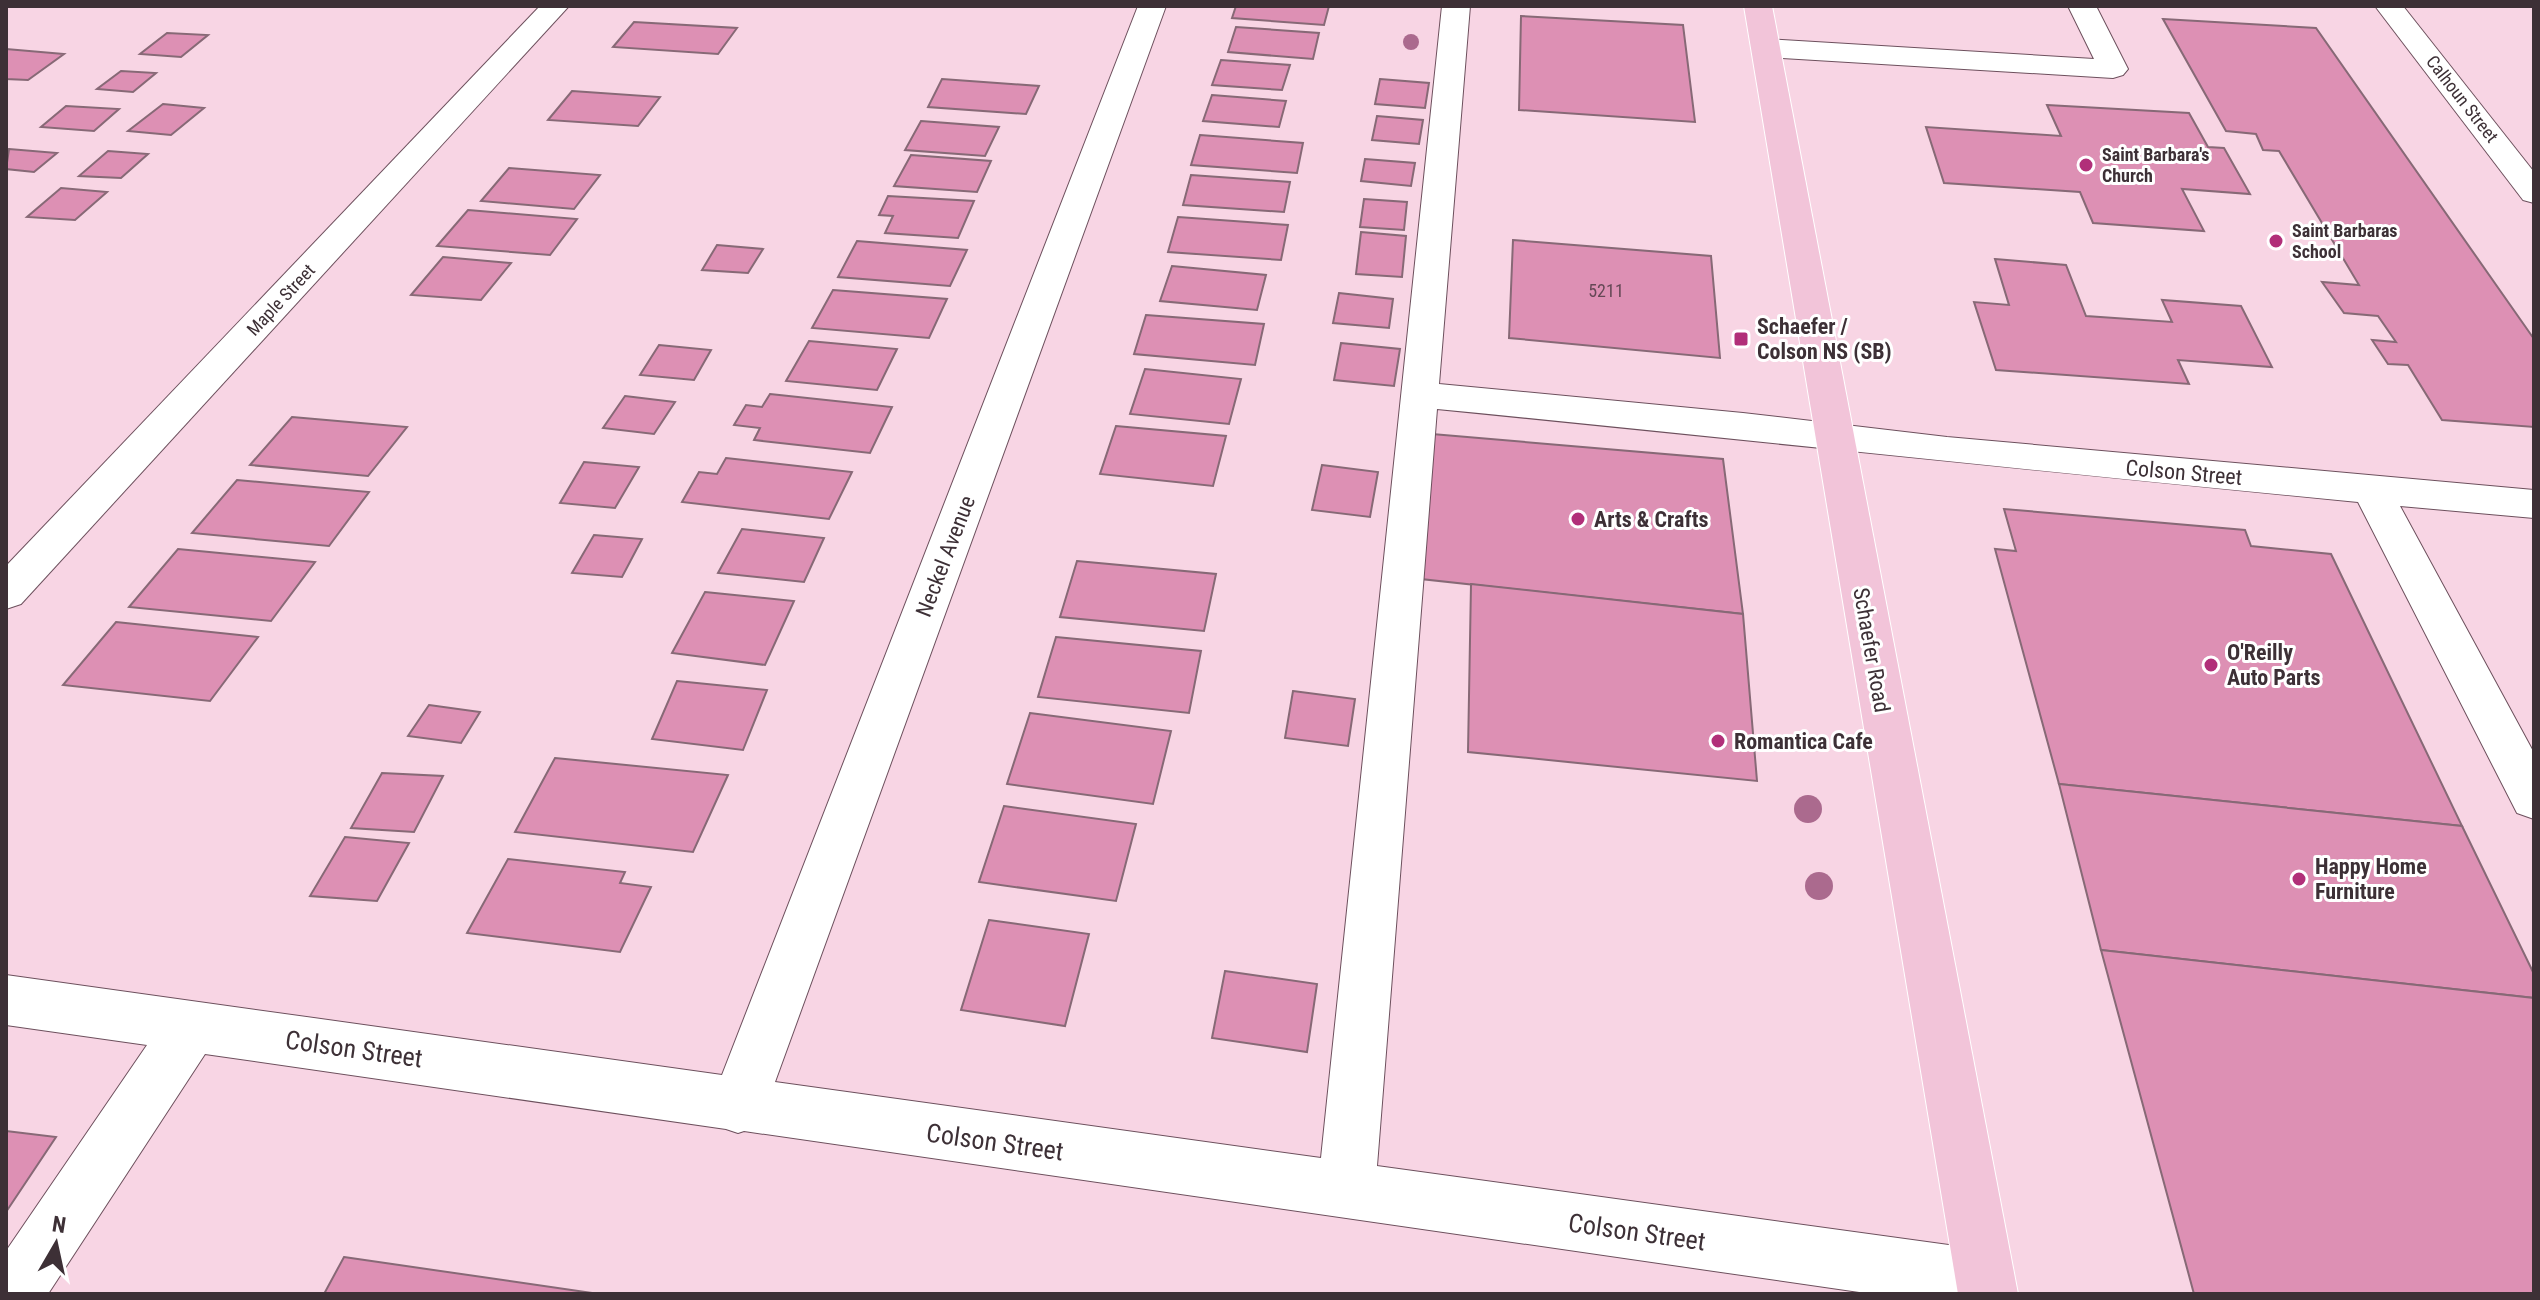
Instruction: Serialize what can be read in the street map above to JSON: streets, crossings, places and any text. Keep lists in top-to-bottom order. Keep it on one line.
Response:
{"streets":{"main road":["Schaefer Road"],"street":["Calhoun Street","Maple Street","Colson Street","Neckel Avenue"]},"crossings":[["Colson Street","Neckel Avenue"],["Colson Street","Schaefer Road"]],"places":{"other":["Saint Barbara's Church","Saint Barbaras School","Arts & Crafts","O'Reilly Auto Parts","Romantica Cafe","Happy Home Furniture"],"transit":["Schaefer / Colson NS (SB)"]},"house_numbers":["5211"],"north":"top"}
